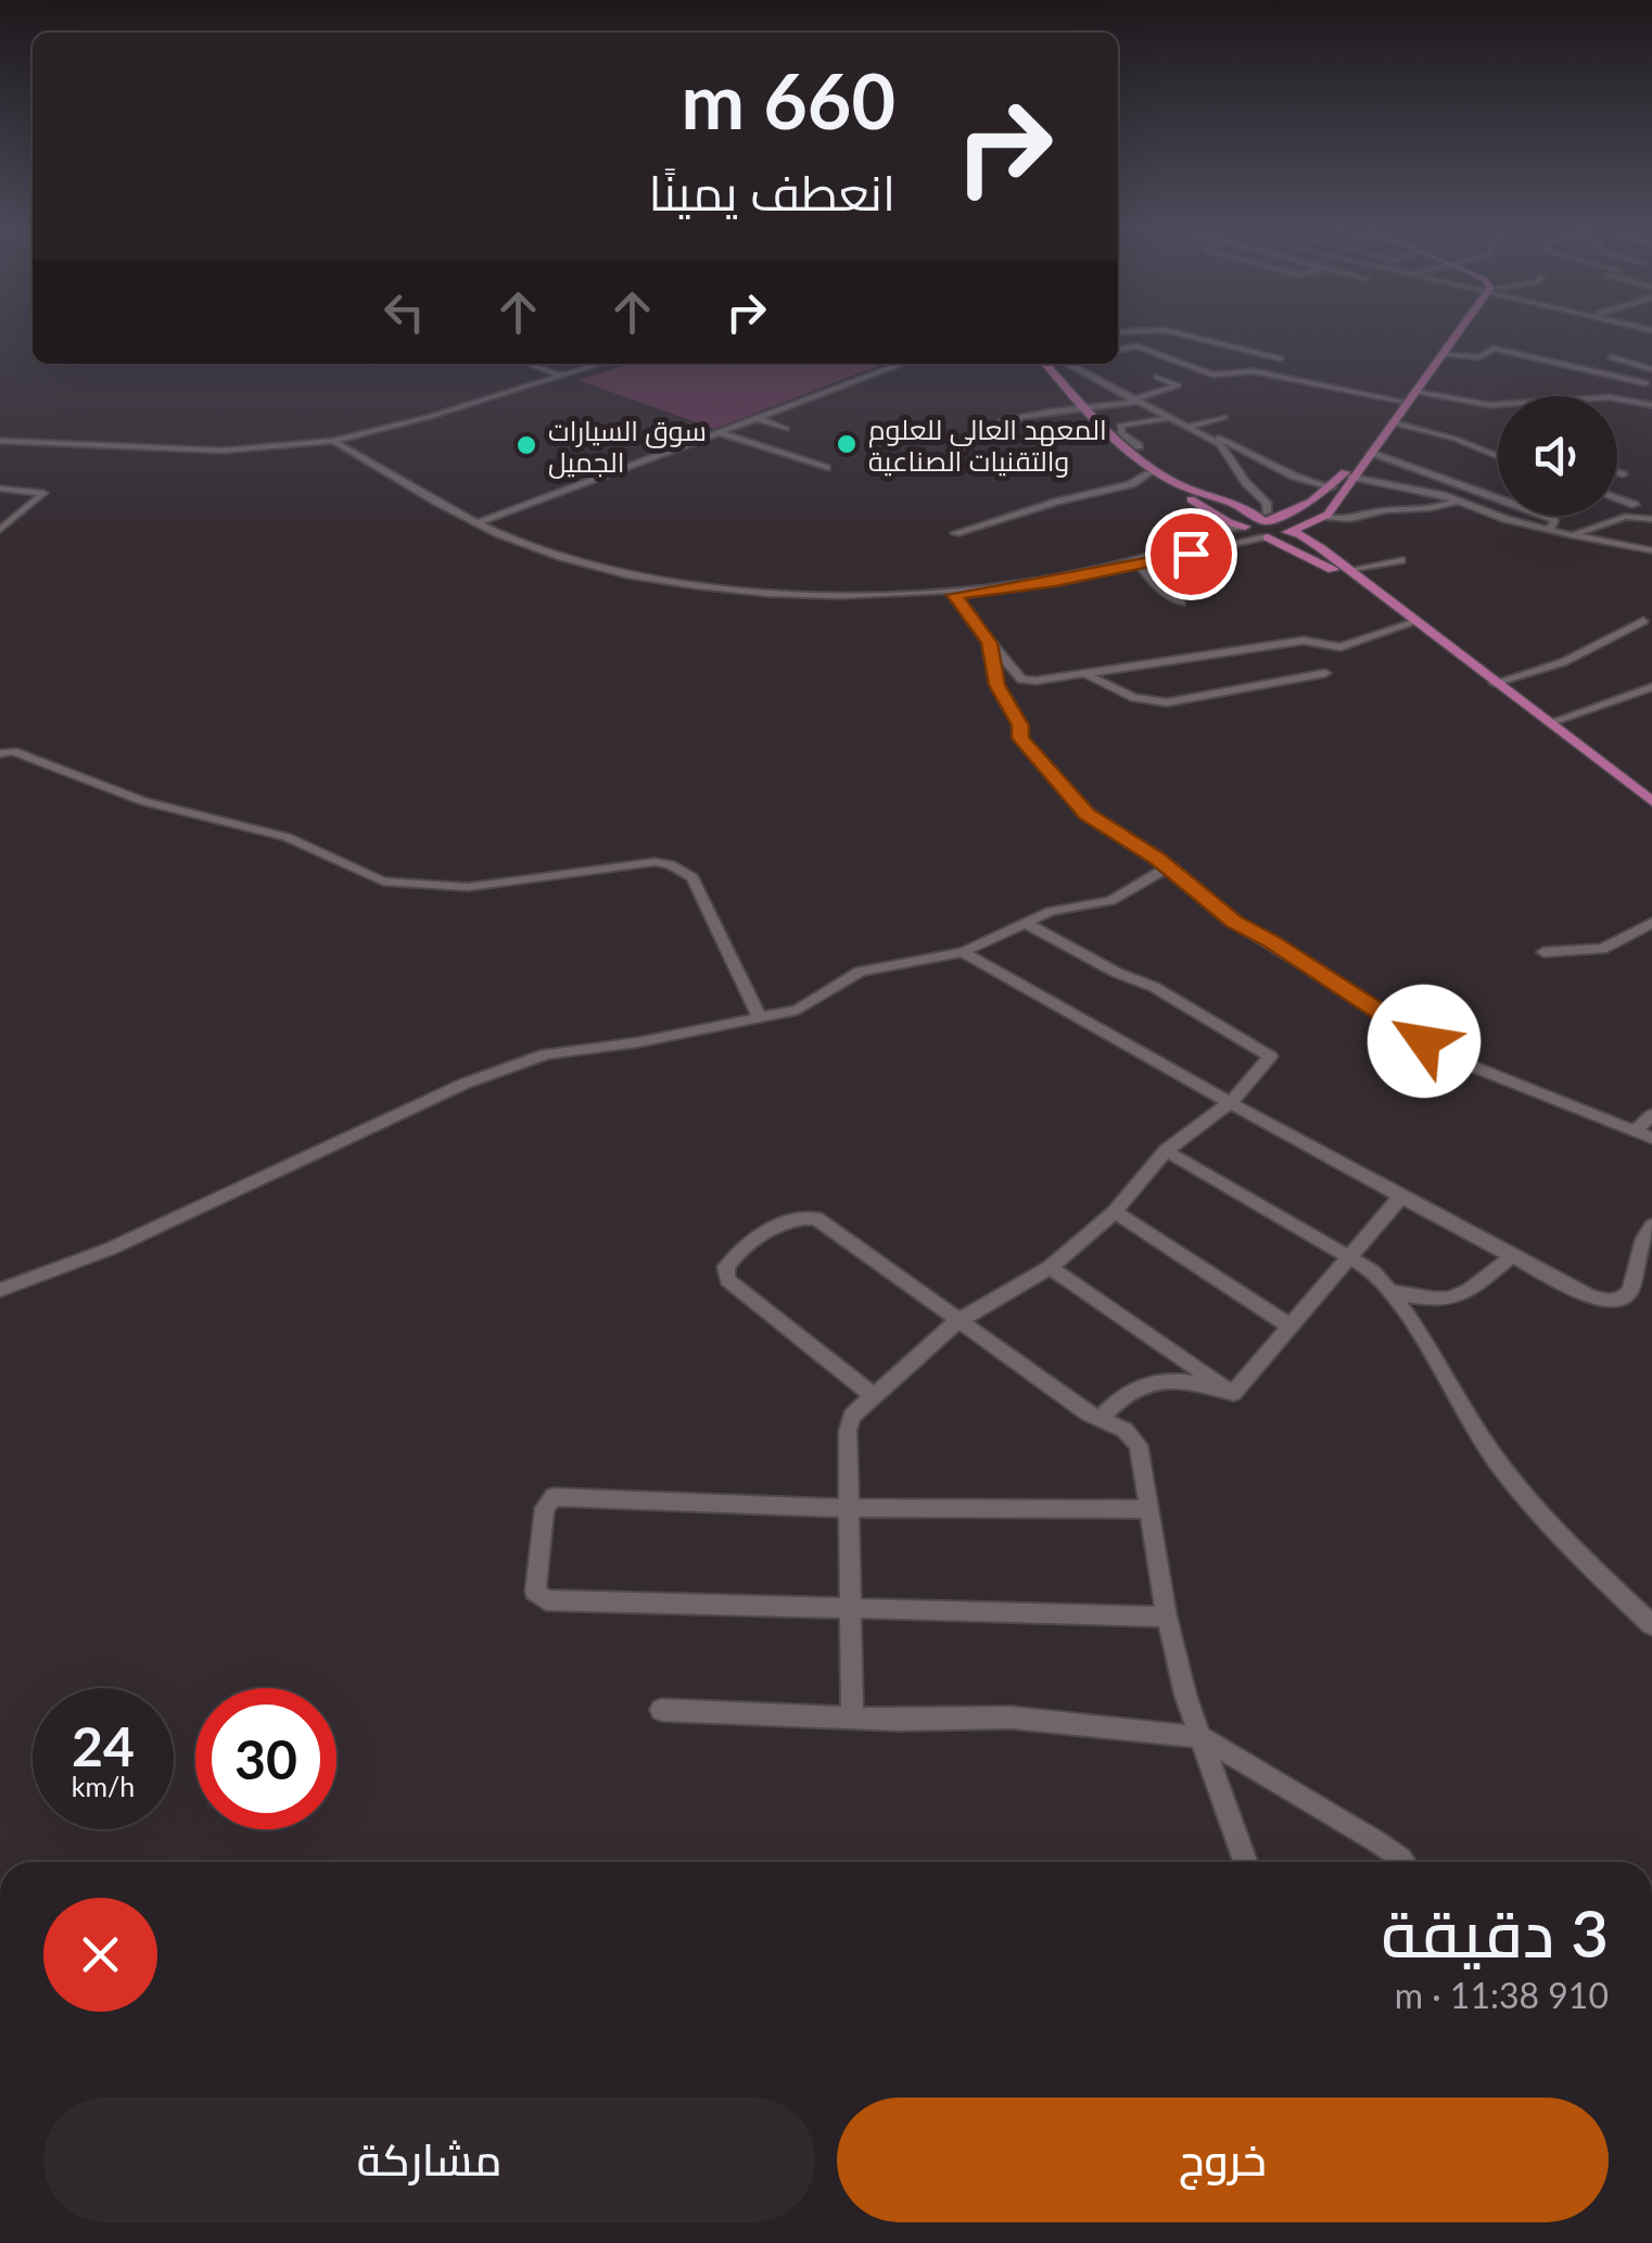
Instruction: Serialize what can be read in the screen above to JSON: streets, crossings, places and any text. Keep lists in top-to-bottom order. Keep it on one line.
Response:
{"places":["المعهد العالي للعلوم والتقنيات الصناعية","سوق السيارات الجميل"],"page":{"turn":["660 m","انعطف يمينًا"],"speed":"24 km/h","limit":"30","heading":["3 دقيقة","910 m · 11:38"],"buttons":["خروج","مشاركة"]}}
